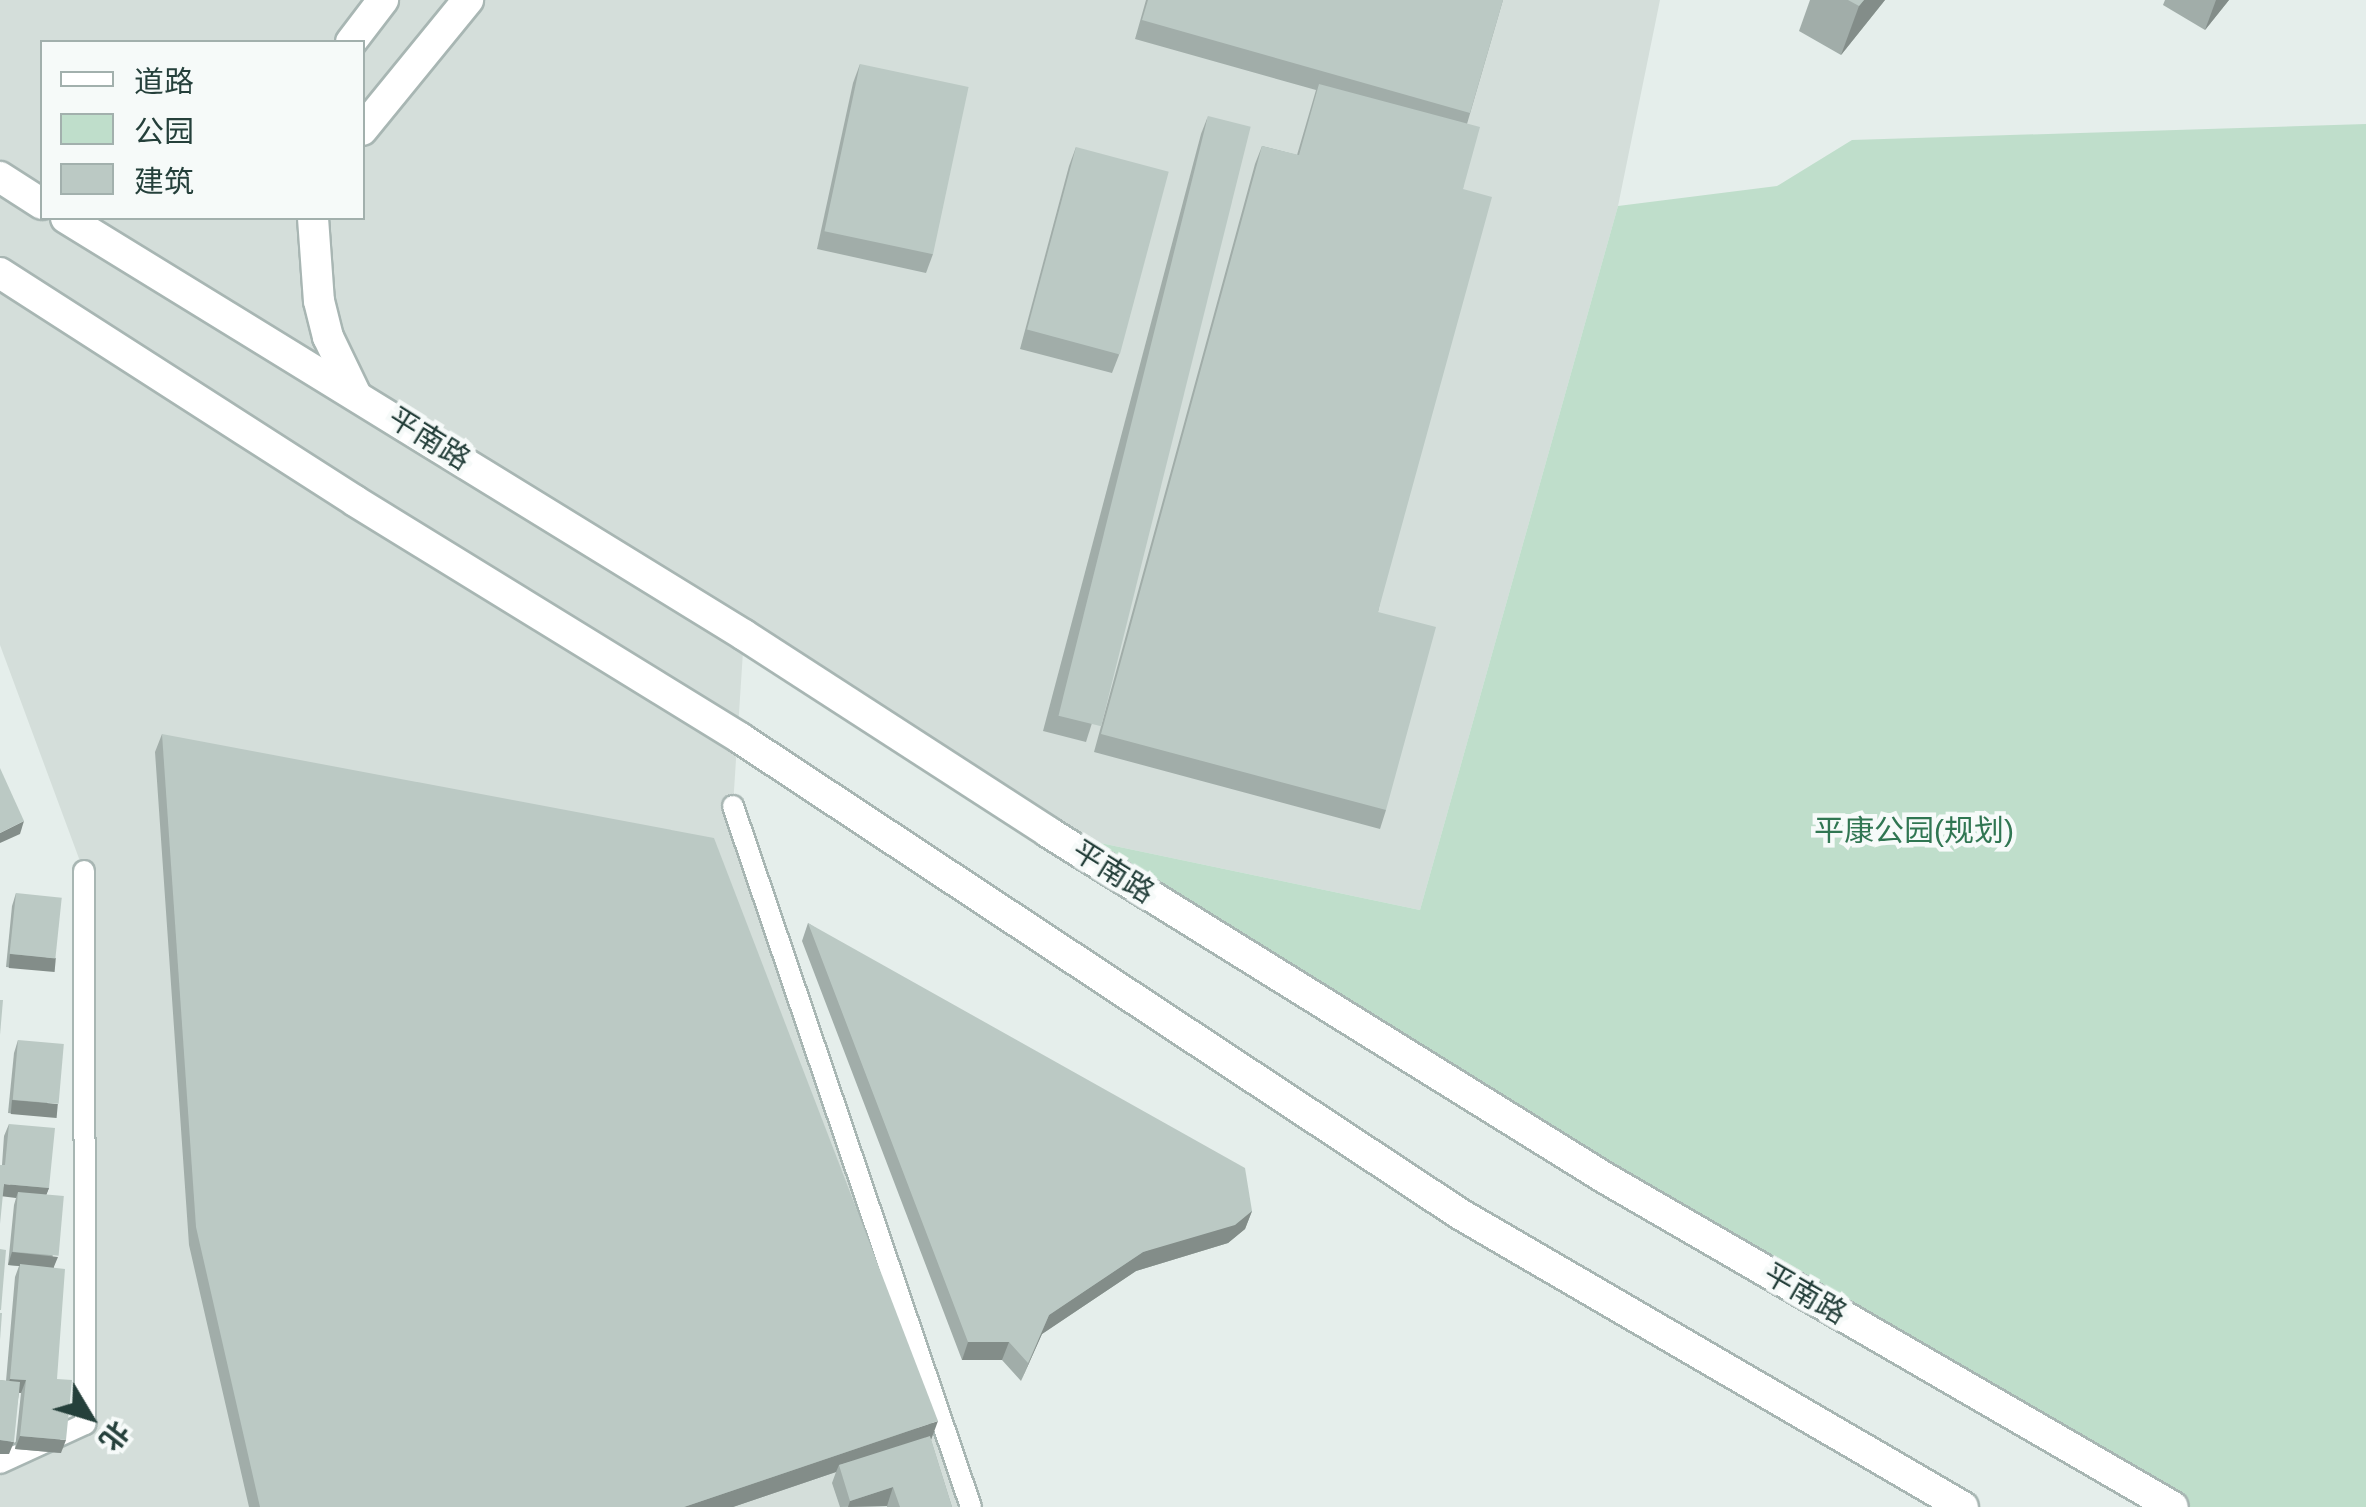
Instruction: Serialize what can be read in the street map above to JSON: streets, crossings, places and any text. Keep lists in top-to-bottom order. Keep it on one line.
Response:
{"streets":{"main road":["平南路"]},"parks":["平康公园(规划)"],"legend":["道路","公园","建筑"],"north":"bottom right"}
